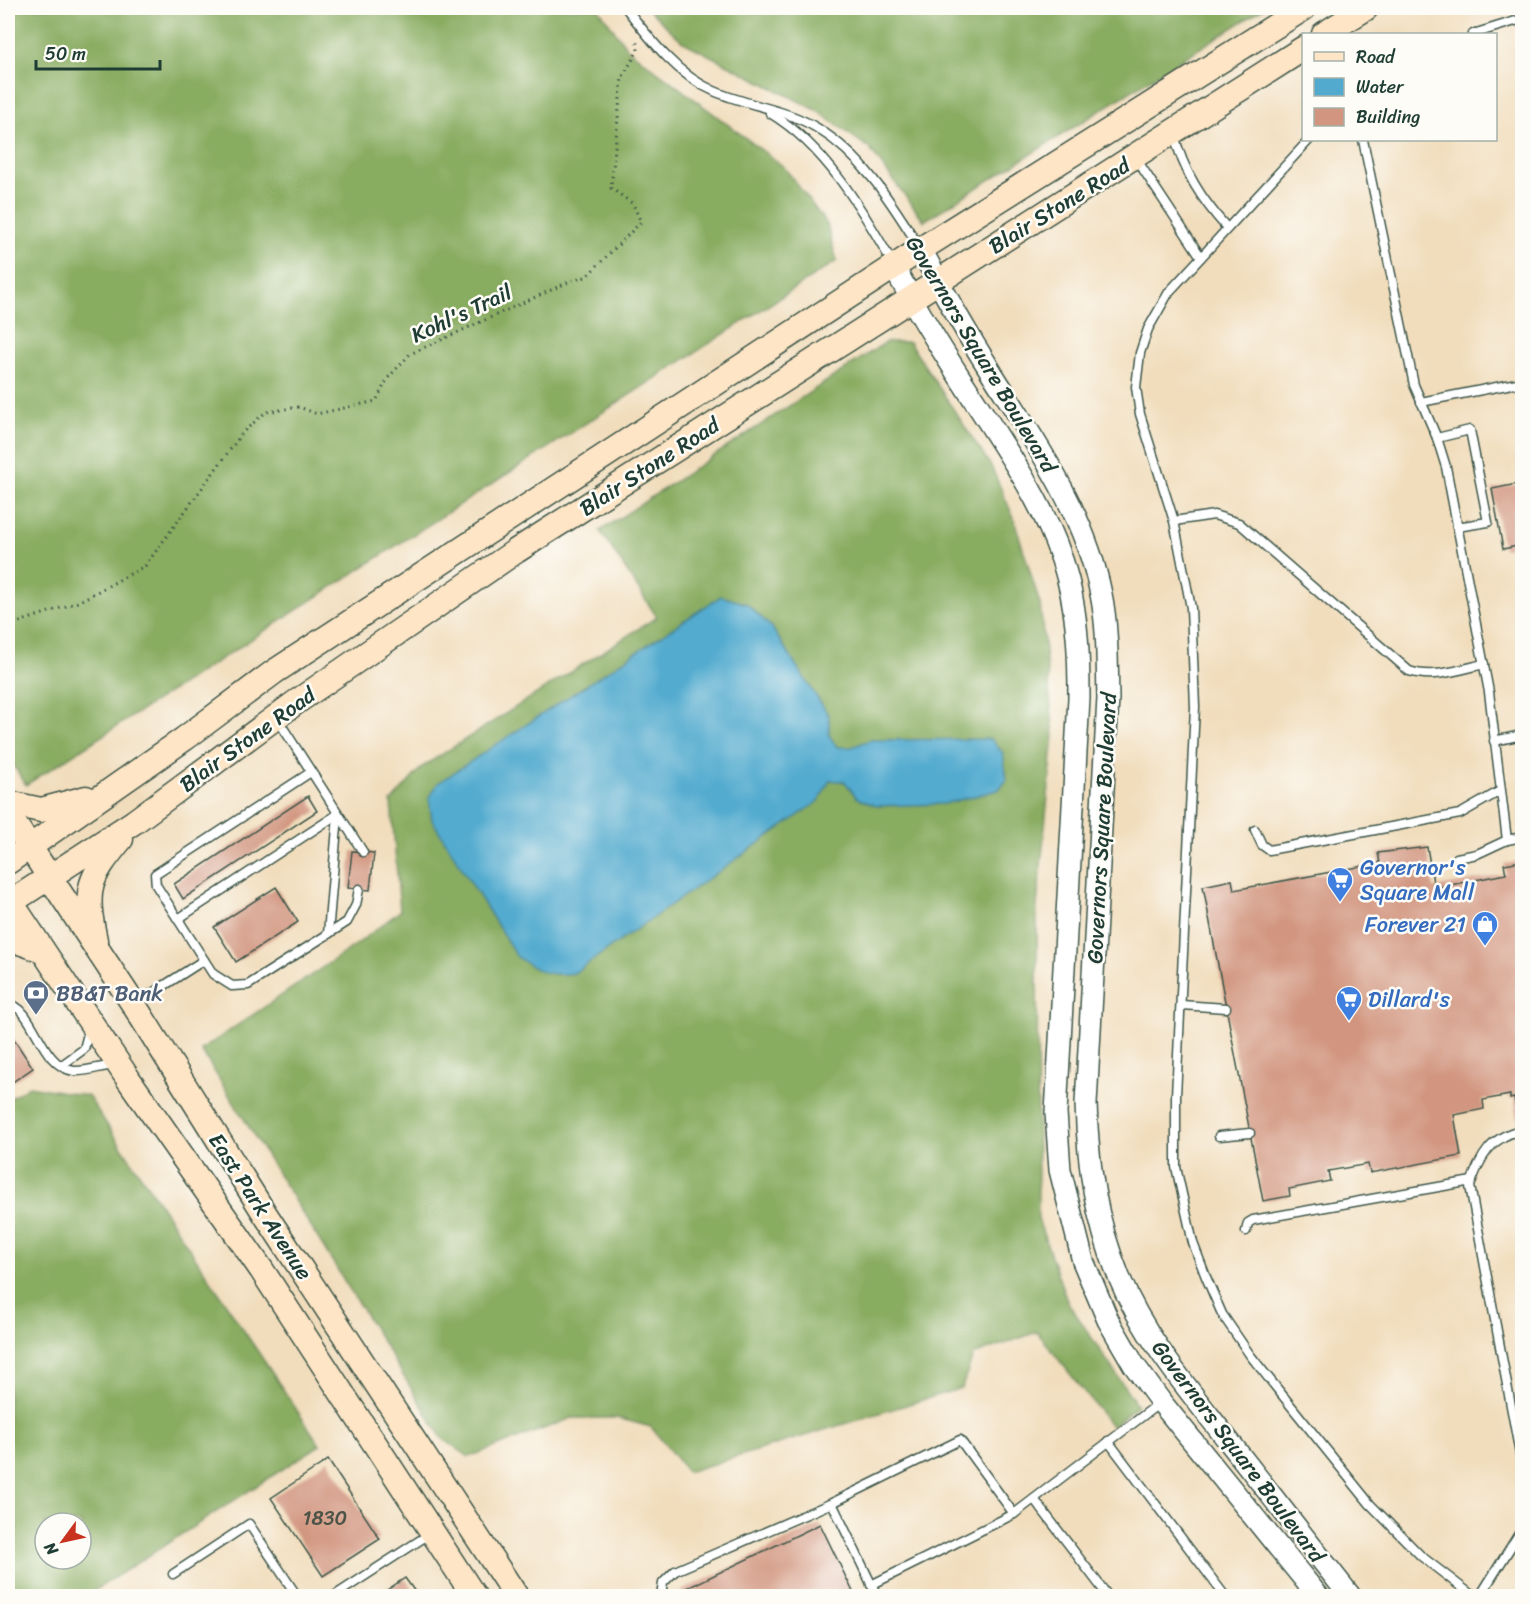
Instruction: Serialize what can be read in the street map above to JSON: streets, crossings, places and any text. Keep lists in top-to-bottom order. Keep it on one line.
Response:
{"streets":{"main road":["Blair Stone Road","East Park Avenue"],"street":["Governors Square Boulevard"],"path":["Kohl's Trail"]},"crossings":[["Blair Stone Road","Governors Square Boulevard"],["Blair Stone Road","East Park Avenue"],["Kohl's Trail","Governors Square Boulevard"]],"places":{"supermarket":["Governor's Square Mall","Dillard's"],"shop":["Forever 21"],"bank":["BB&T Bank"]},"house_numbers":["1830"],"legend":["Road","Water","Building"],"scale_bar":"50 m","north":"bottom left"}
